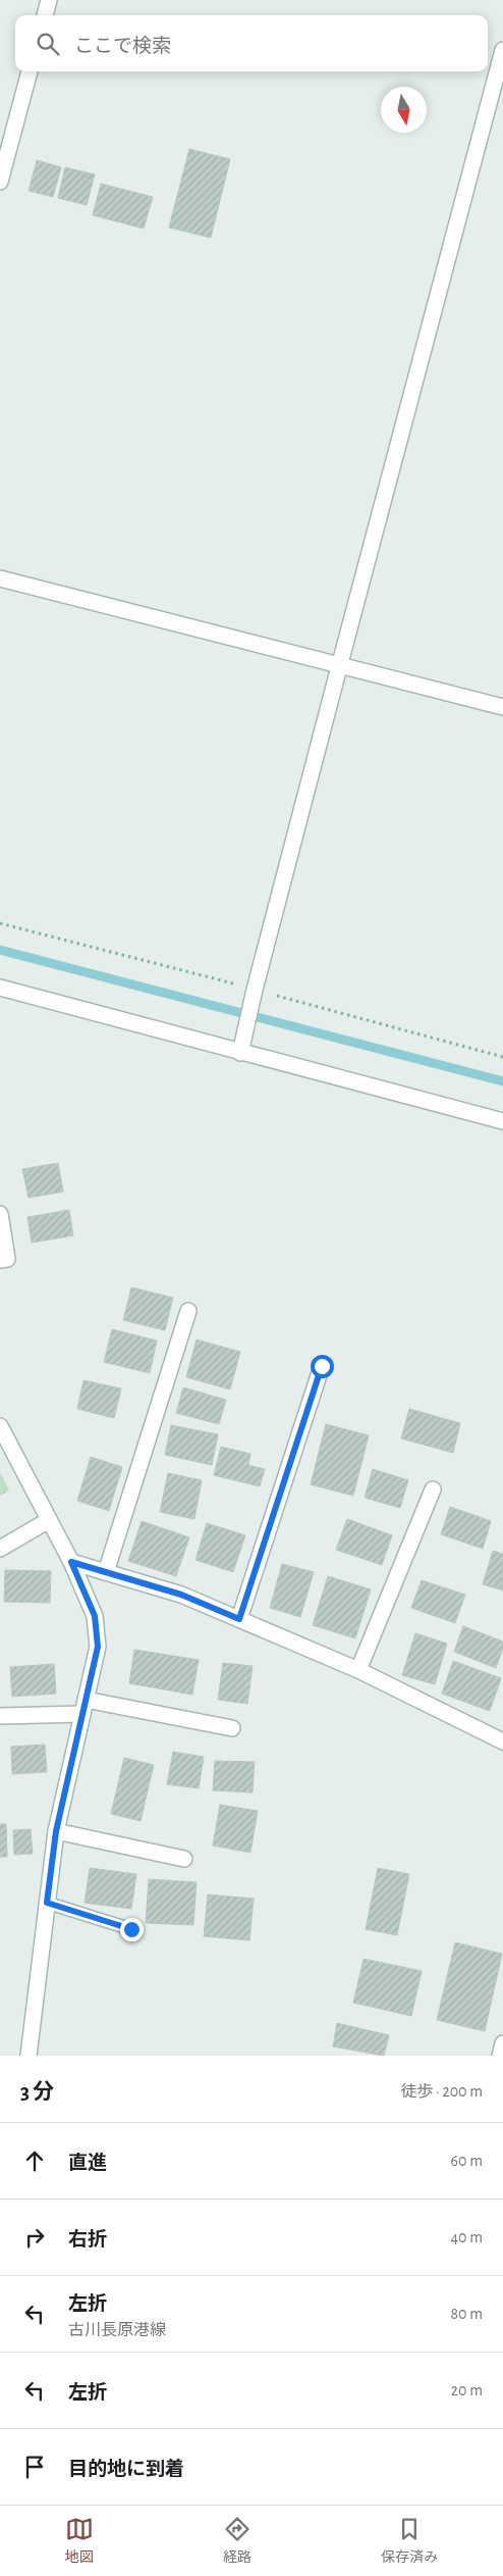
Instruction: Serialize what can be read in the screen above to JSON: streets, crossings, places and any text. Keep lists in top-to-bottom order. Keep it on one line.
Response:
{"north":"bottom","page":{"search":"ここで検索","heading":["3 分","徒歩 · 200 m"],"list":[["直進","60 m"],["右折","40 m"],["左折","古川長原港線","80 m"],["左折","20 m"],"目的地に到着"],"nav":["地図","経路","保存済み"]}}
